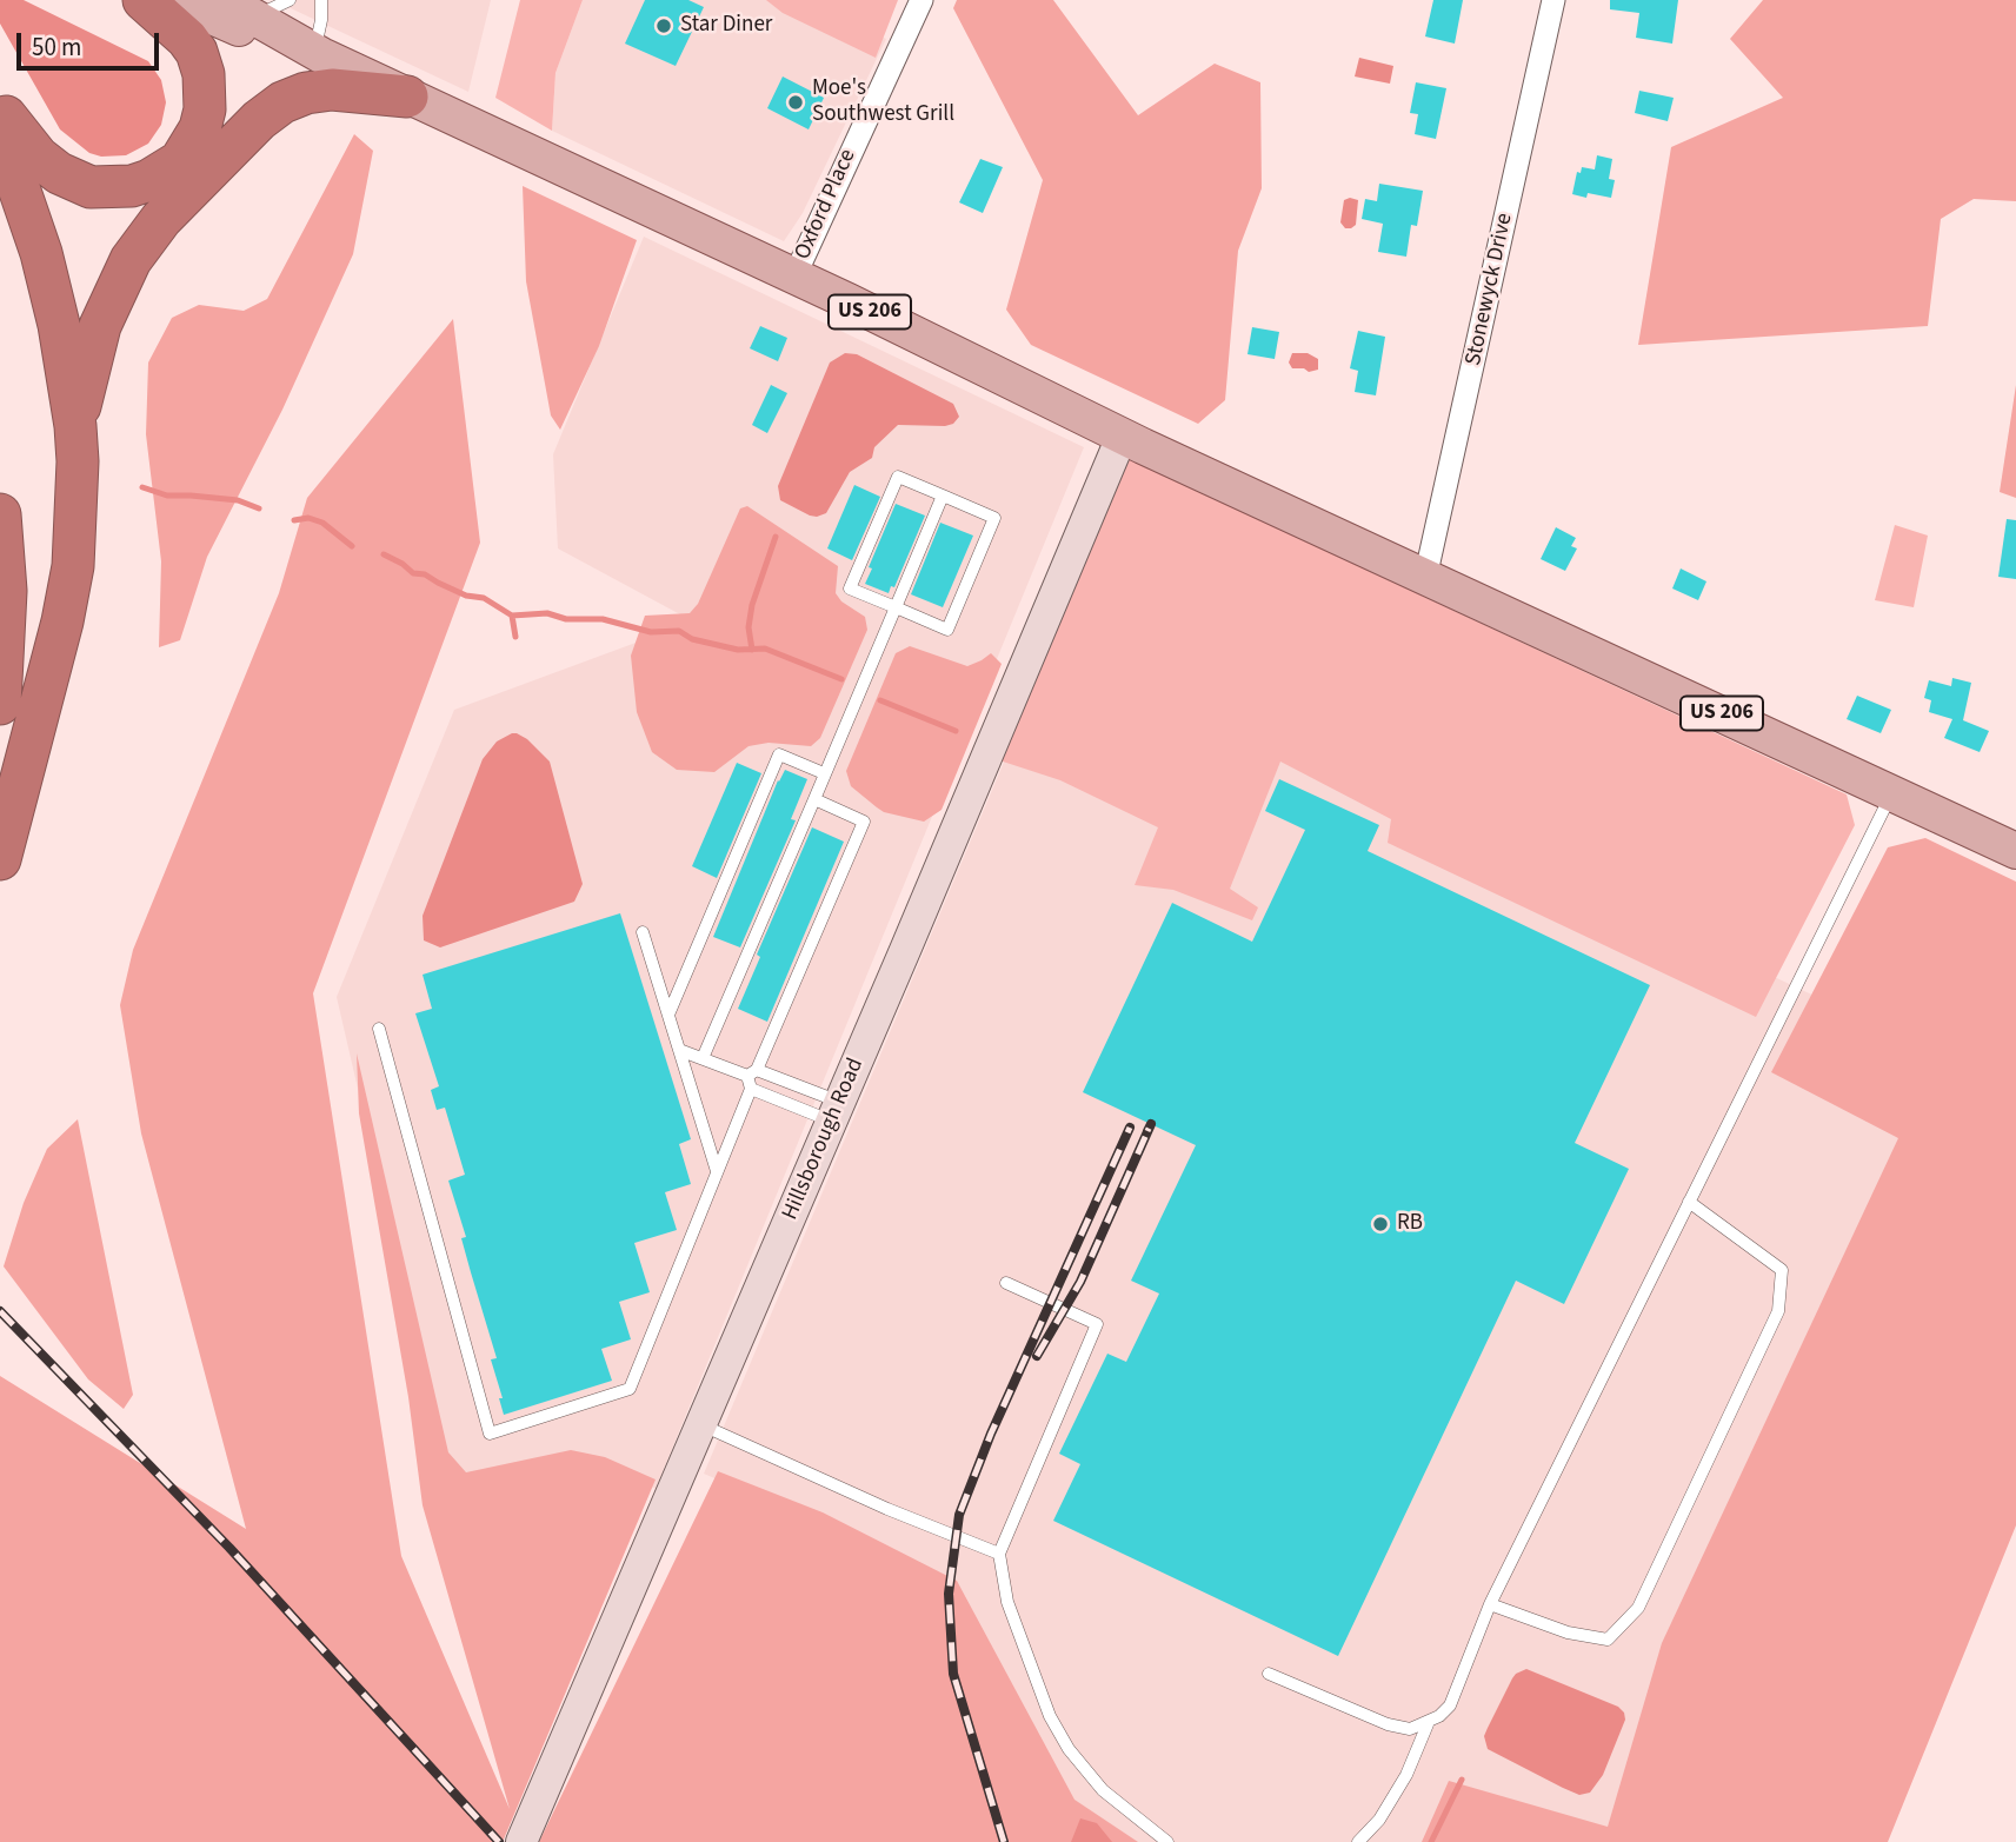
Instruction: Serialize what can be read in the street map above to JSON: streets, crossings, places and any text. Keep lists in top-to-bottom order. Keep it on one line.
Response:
{"streets":{"main road":["US 206"],"street":["Oxford Place","Stonewyck Drive","Hillsborough Road"]},"crossings":[["Oxford Place","US 206"],["Stonewyck Drive","US 206"],["US 206","Hillsborough Road"]],"places":["Star Diner","Moe's Southwest Grill","RB"],"scale_bar":"50 m"}
